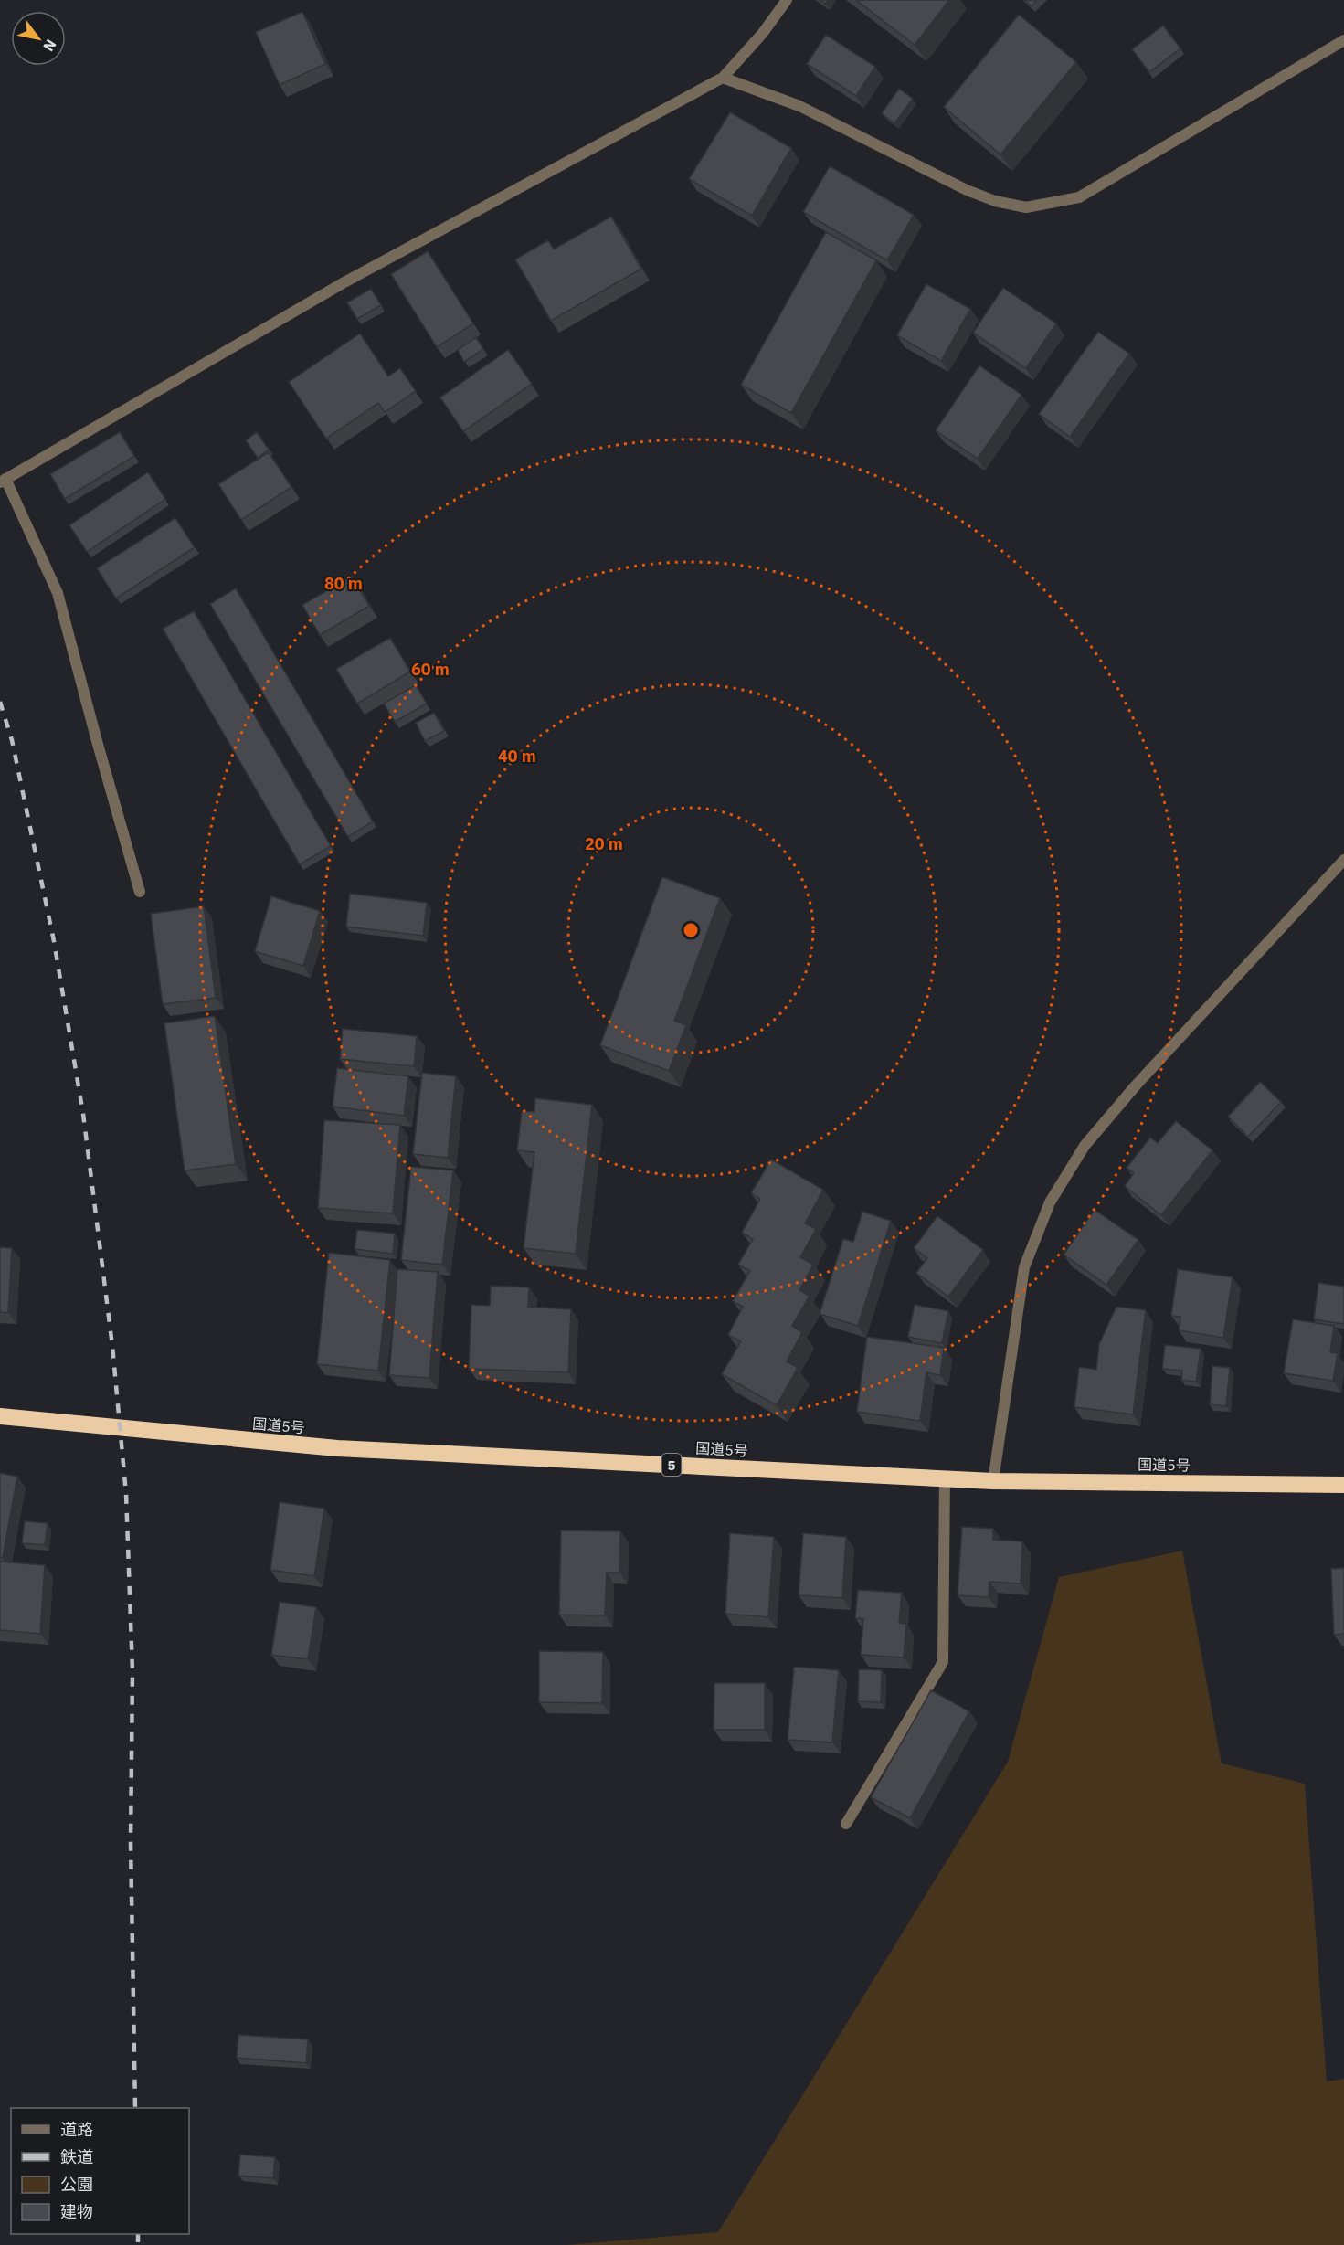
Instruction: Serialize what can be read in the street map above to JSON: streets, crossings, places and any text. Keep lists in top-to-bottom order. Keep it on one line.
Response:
{"streets":{"highway":["国道5号","5"]},"legend":["道路","鉄道","公園","建物"],"north":"bottom right","rings":["80 m","60 m","40 m","20 m"]}
